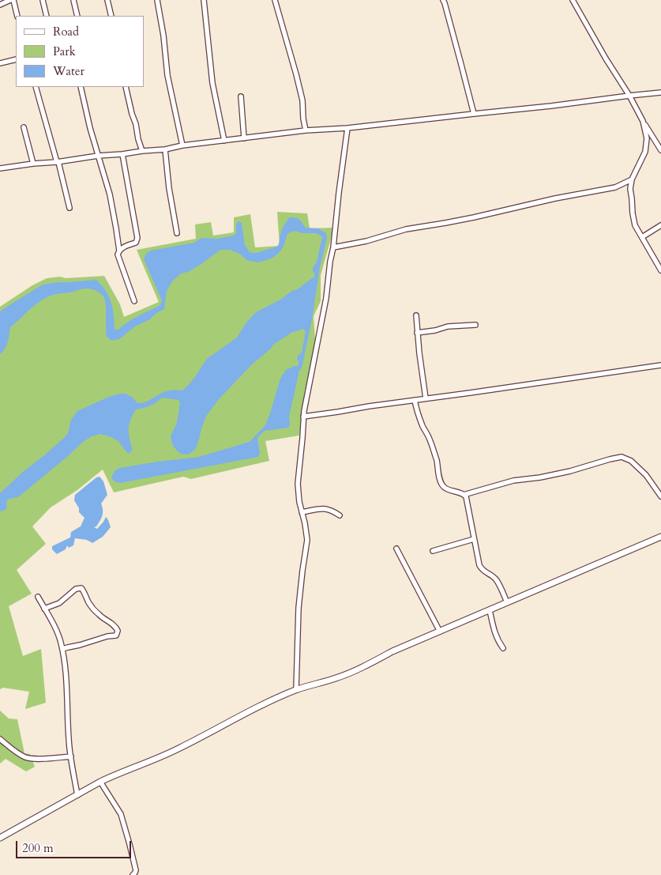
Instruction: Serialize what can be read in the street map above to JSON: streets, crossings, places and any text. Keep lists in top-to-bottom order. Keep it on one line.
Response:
{"legend":["Road","Park","Water"],"scale_bar":"200 m"}
